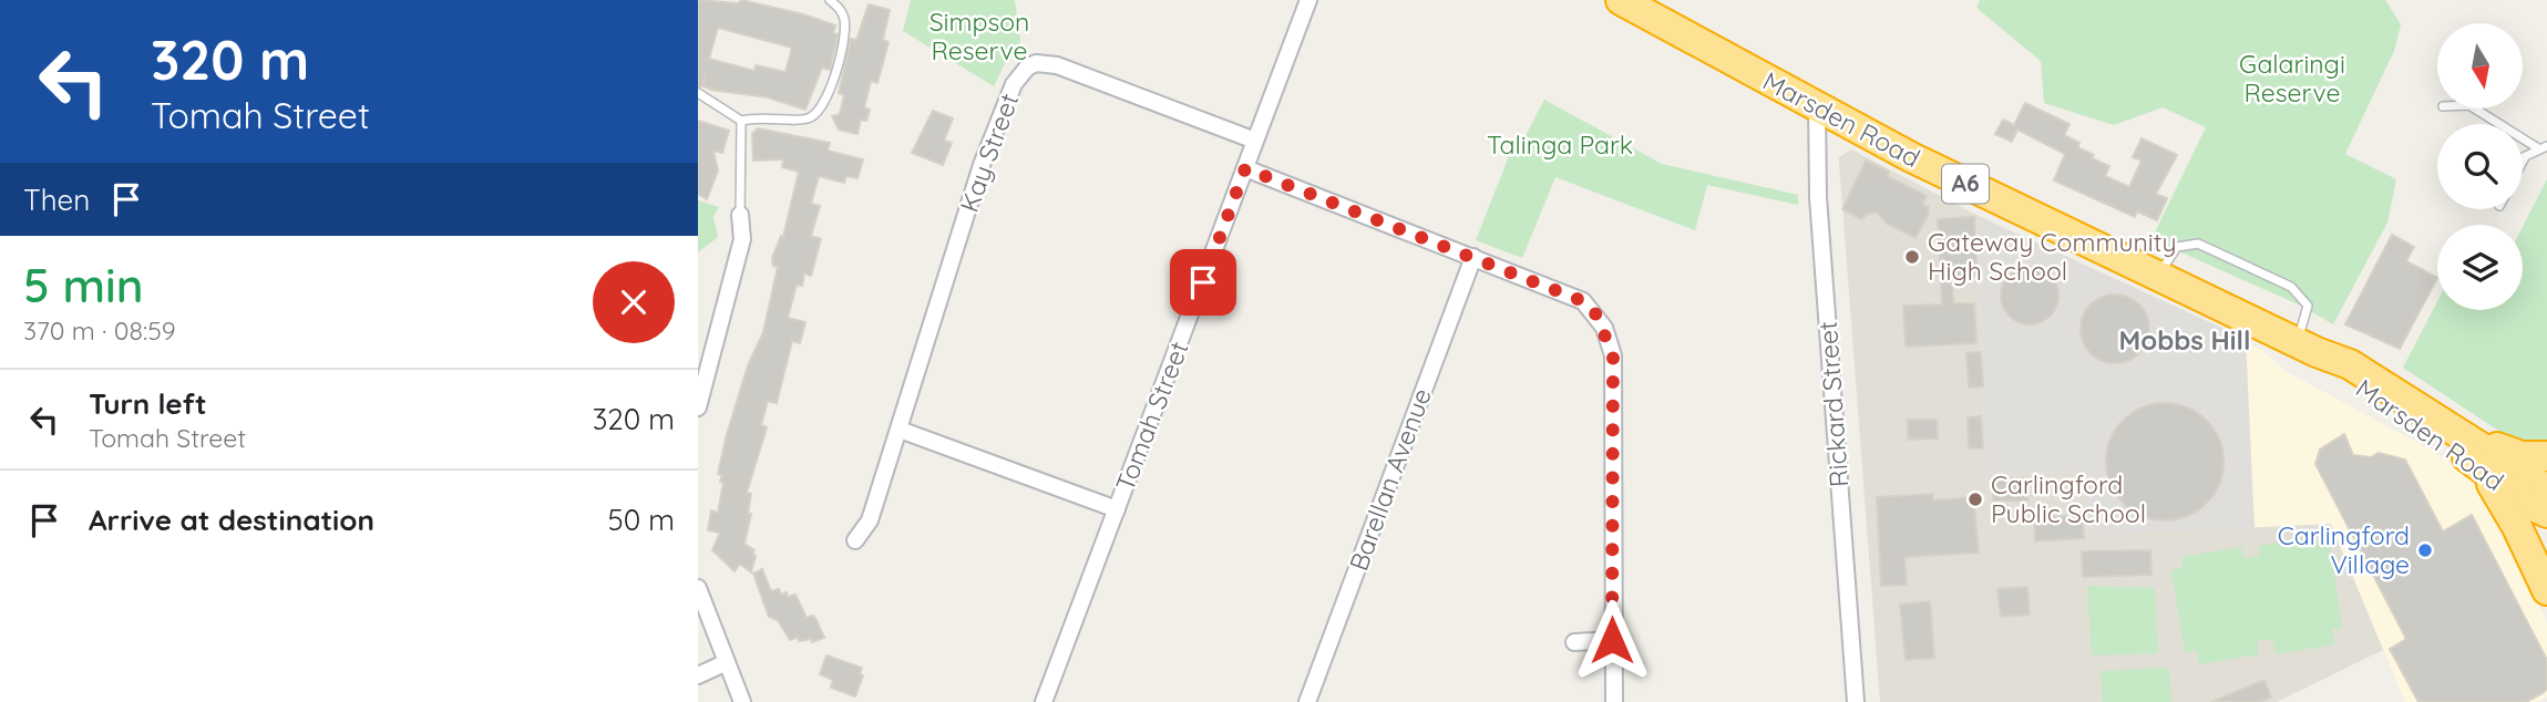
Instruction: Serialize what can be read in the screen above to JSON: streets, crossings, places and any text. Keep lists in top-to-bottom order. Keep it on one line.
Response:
{"streets":{"highway":["Marsden Road","A6"],"street":["Kay Street","Rickard Street","Tomah Street","Barellan Avenue"]},"crossings":[["Marsden Road","A6"],["Marsden Road","Rickard Street"],["Kay Street","Tomah Street"]],"districts":["Mobbs Hill"],"parks":["Simpson Reserve","Galaringi Reserve","Talinga Park"],"places":["Gateway Community High School","Carlingford Public School","Carlingford Village"],"north":"bottom","page":{"turn":["320 m","Tomah Street"],"then":"Then","heading":["5 min","370 m · 08:59"],"list":[{"name":"Turn left","note":"Tomah Street","value":"320 m"},{"name":"Arrive at destination","value":"50 m"}]}}
